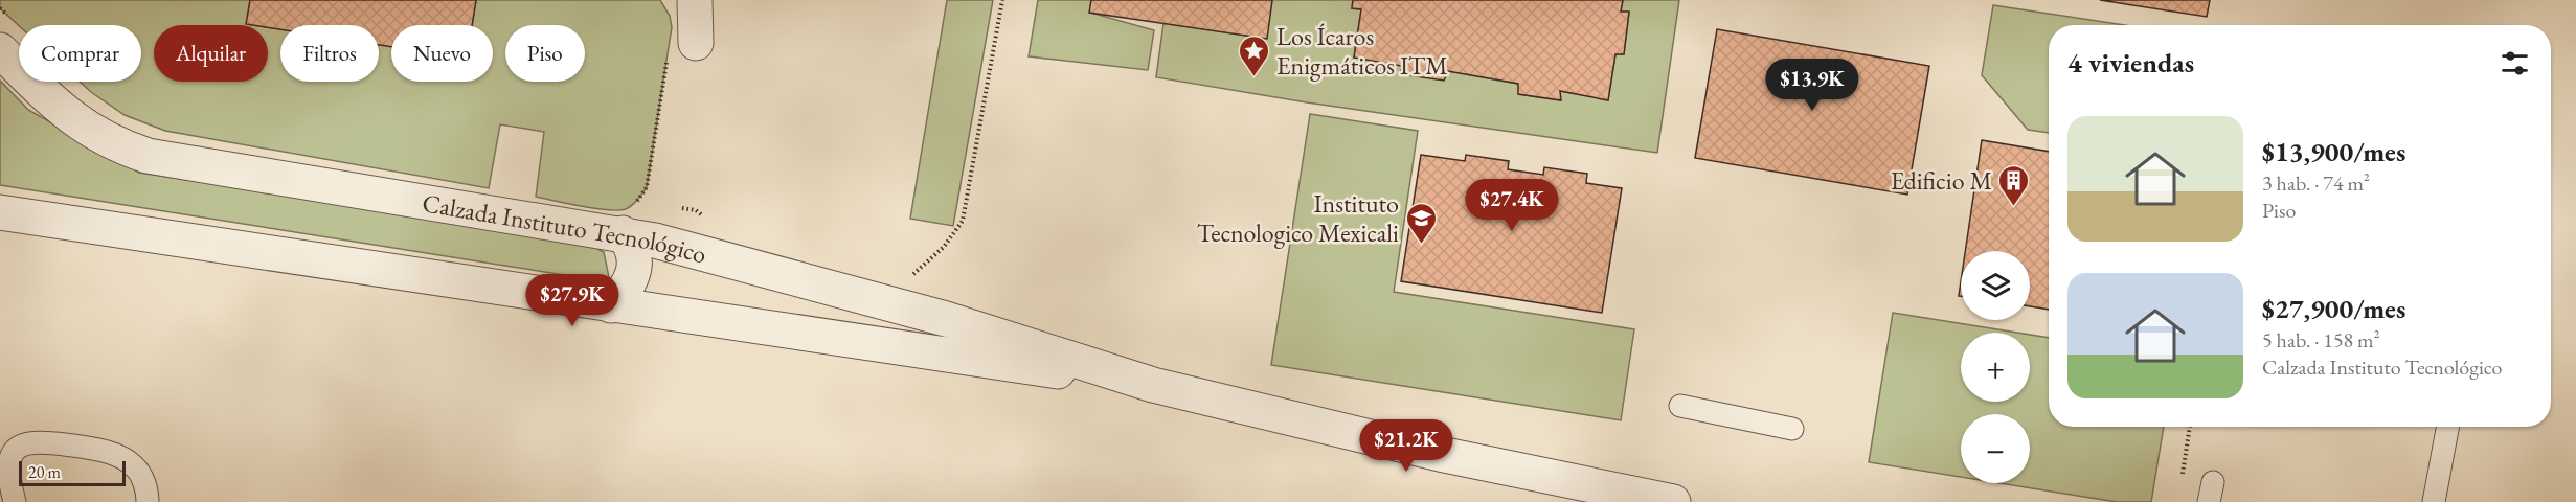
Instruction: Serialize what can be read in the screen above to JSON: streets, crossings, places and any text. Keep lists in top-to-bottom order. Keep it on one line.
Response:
{"streets":{"street":["Calzada Instituto Tecnológico"]},"places":{"place":["Los Ícaros Enigmáticos ITM"],"building":["Edificio M"],"school or university":["Instituto Tecnologico Mexicali"]},"scale_bar":"20 m","page":{"chip":["Comprar","Alquilar","Filtros","Nuevo","Piso"],"heading":"4 viviendas","price":["$13.9K","$27.4K","$27.9K","$21.2K"],"list":[{"name":"$13,900/mes","note":"3 hab. · 74 m² · Piso"},{"name":"$27,900/mes","note":"5 hab. · 158 m² · Calzada Instituto Tecnológico"}],"map_buttons":["+","−"],"scale":"20 m"}}
